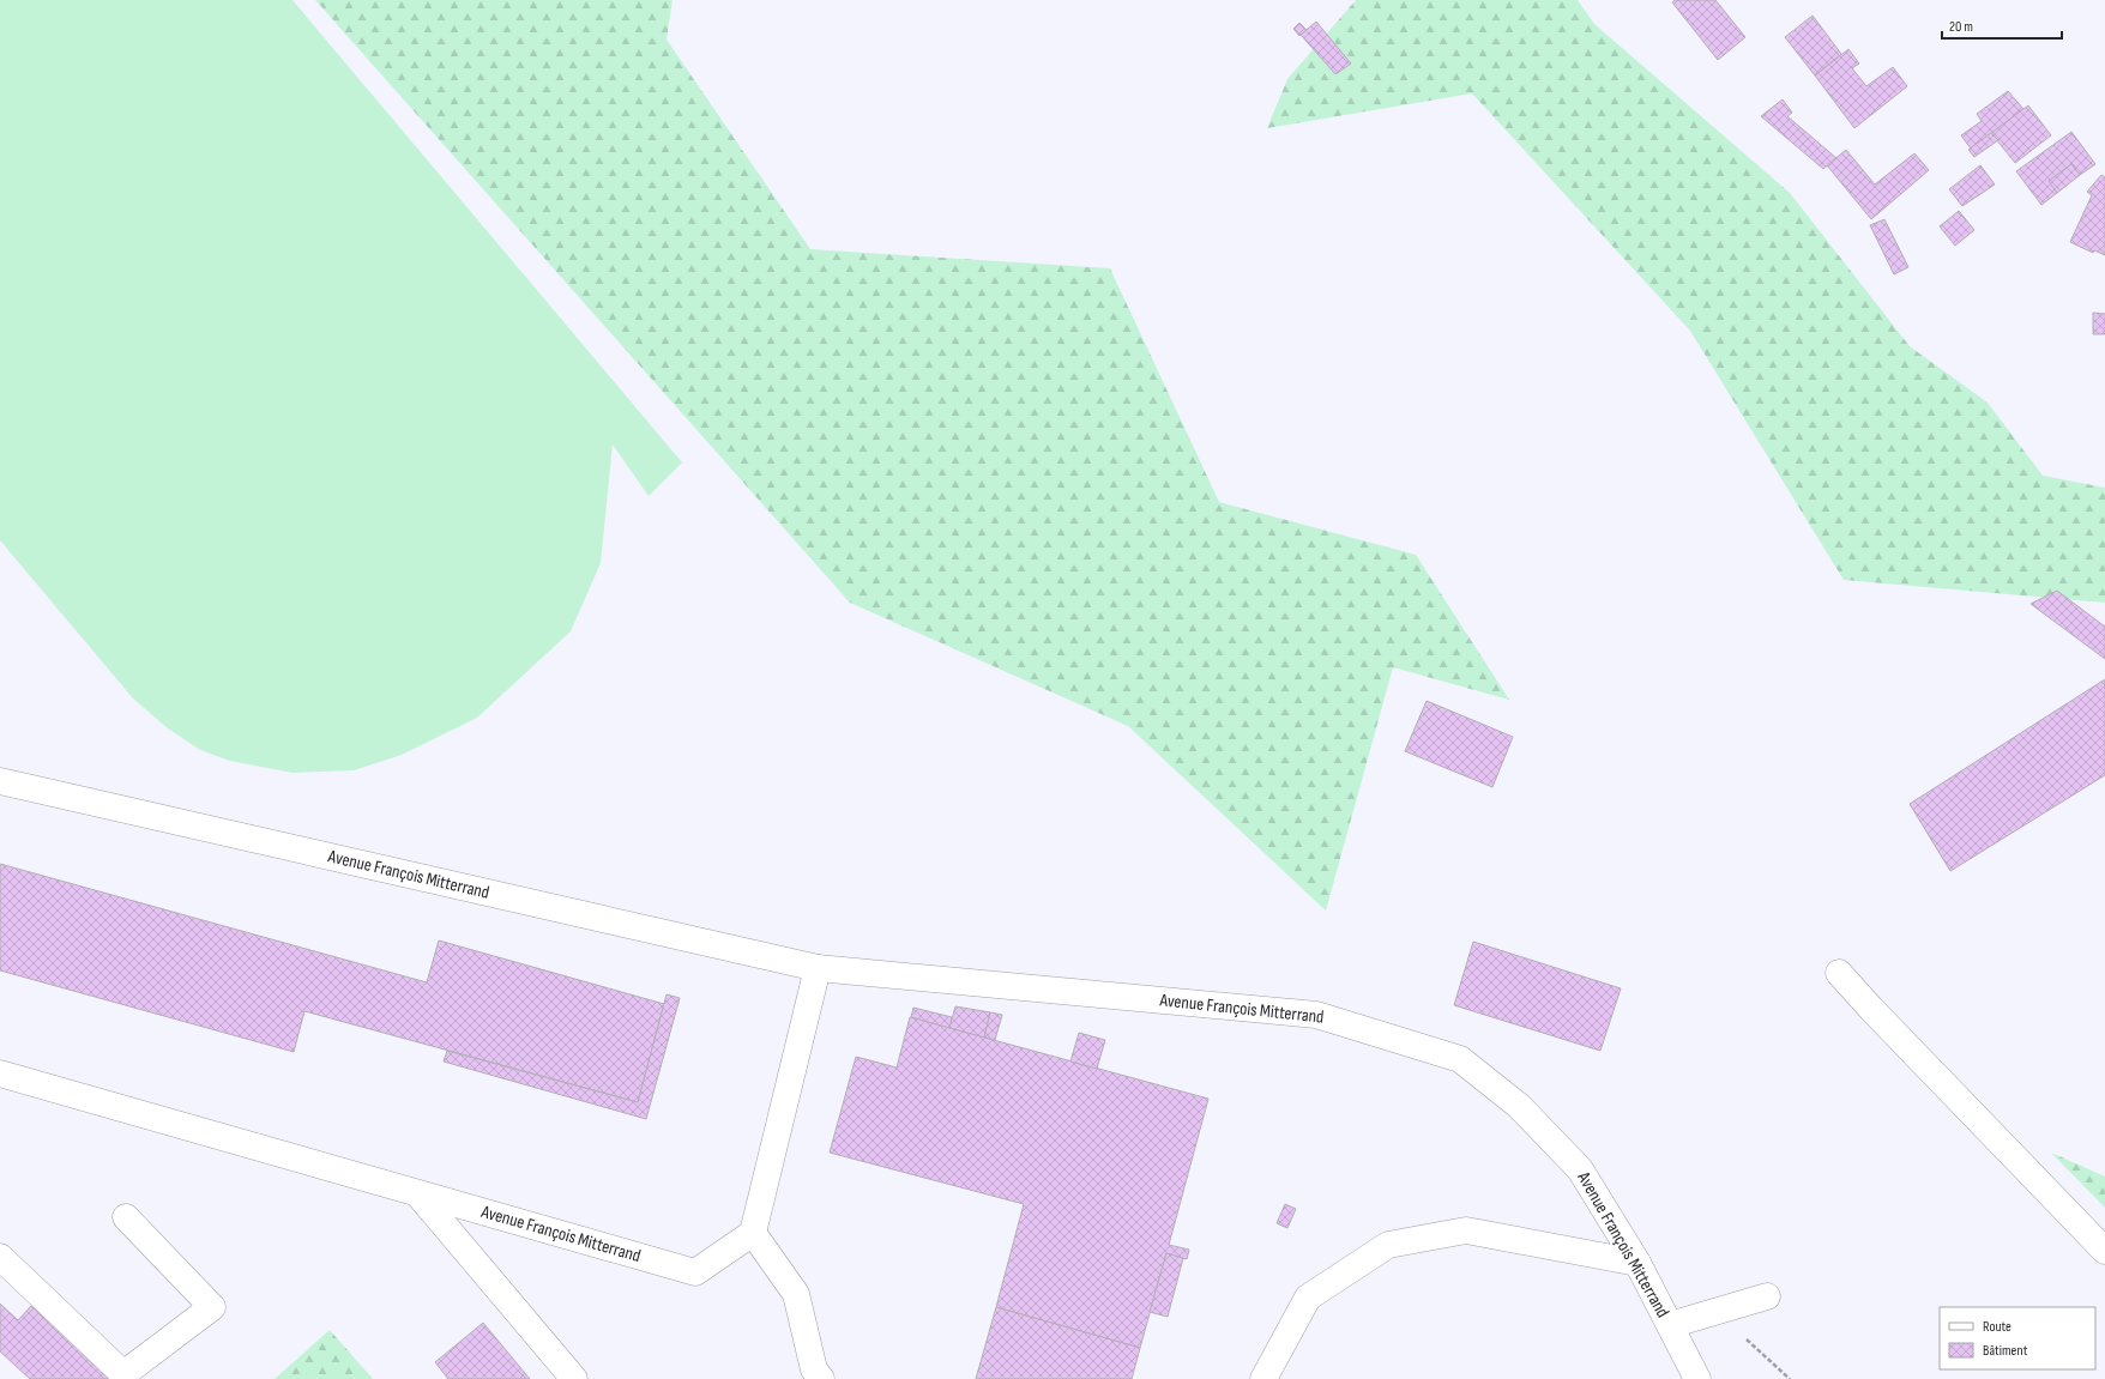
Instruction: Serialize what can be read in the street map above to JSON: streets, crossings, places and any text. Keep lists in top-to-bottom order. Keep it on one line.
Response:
{"streets":{"street":["Avenue François Mitterrand"]},"legend":["Route","Bâtiment"],"scale_bar":"20 m"}
